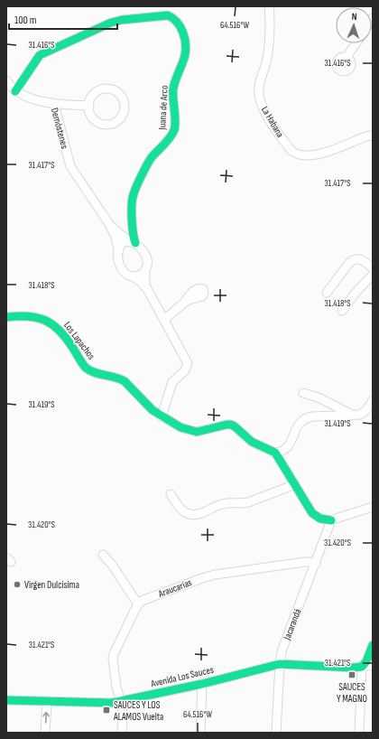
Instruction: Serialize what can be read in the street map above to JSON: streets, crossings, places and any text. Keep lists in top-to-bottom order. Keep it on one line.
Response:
{"streets":{"street":["Juana de Arco","La Habana","Demóstenes","Los Lapachos","Araucarias","Jacarandá","Avenida Los Sauces"]},"crossings":[["Juana de Arco","Demóstenes"],["Araucarias","Jacarandá"],["Jacarandá","Avenida Los Sauces"]],"places":{"other":["Virgen Dulcisima"],"transit":["SAUCES Y MAGNO","SAUCES Y LOS ALAMOS Vuelta"]},"scale_bar":"100 m","north":"top","coordinates":["64.516°W","31.416°S","31.417°S","31.418°S","31.419°S","31.420°S","31.421°S"]}
